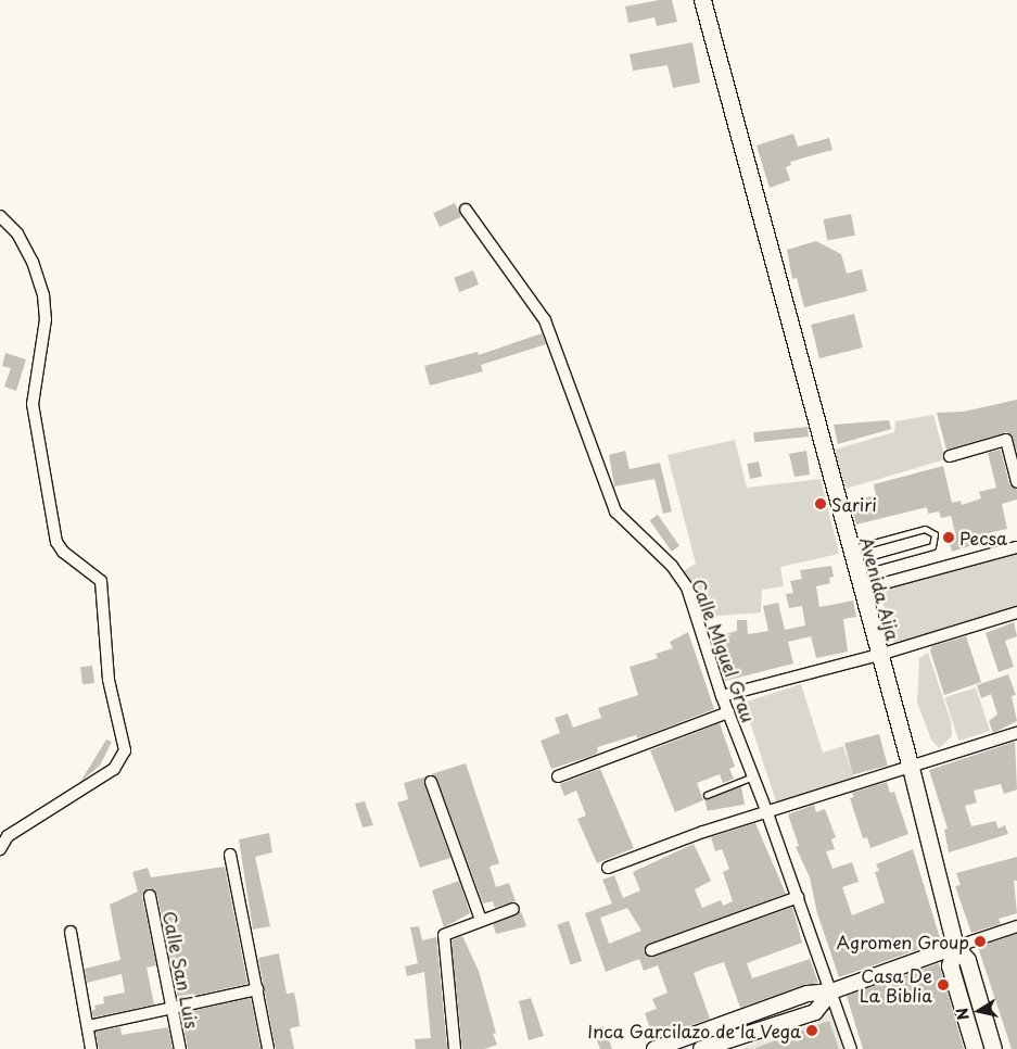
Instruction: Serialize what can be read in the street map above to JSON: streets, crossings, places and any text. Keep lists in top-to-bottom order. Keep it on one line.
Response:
{"streets":{"main road":["Avenida Aija"],"street":["Calle MIguel Grau","Calle San Luis"]},"places":["Sariri","Pecsa","Agromen Group","Casa De La Biblia","Inca Garcilazo de la Vega"],"north":"left"}
